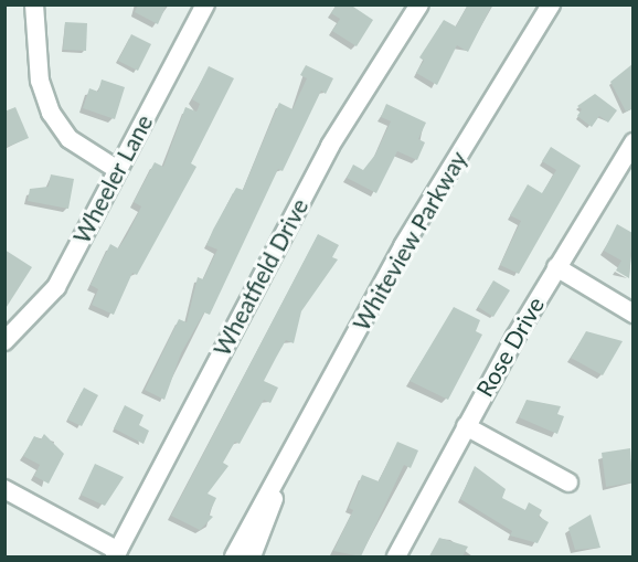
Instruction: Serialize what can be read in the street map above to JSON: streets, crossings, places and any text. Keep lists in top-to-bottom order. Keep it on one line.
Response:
{"streets":{"street":["Wheeler Lane","Whiteview Parkway","Wheatfield Drive","Rose Drive"]}}
